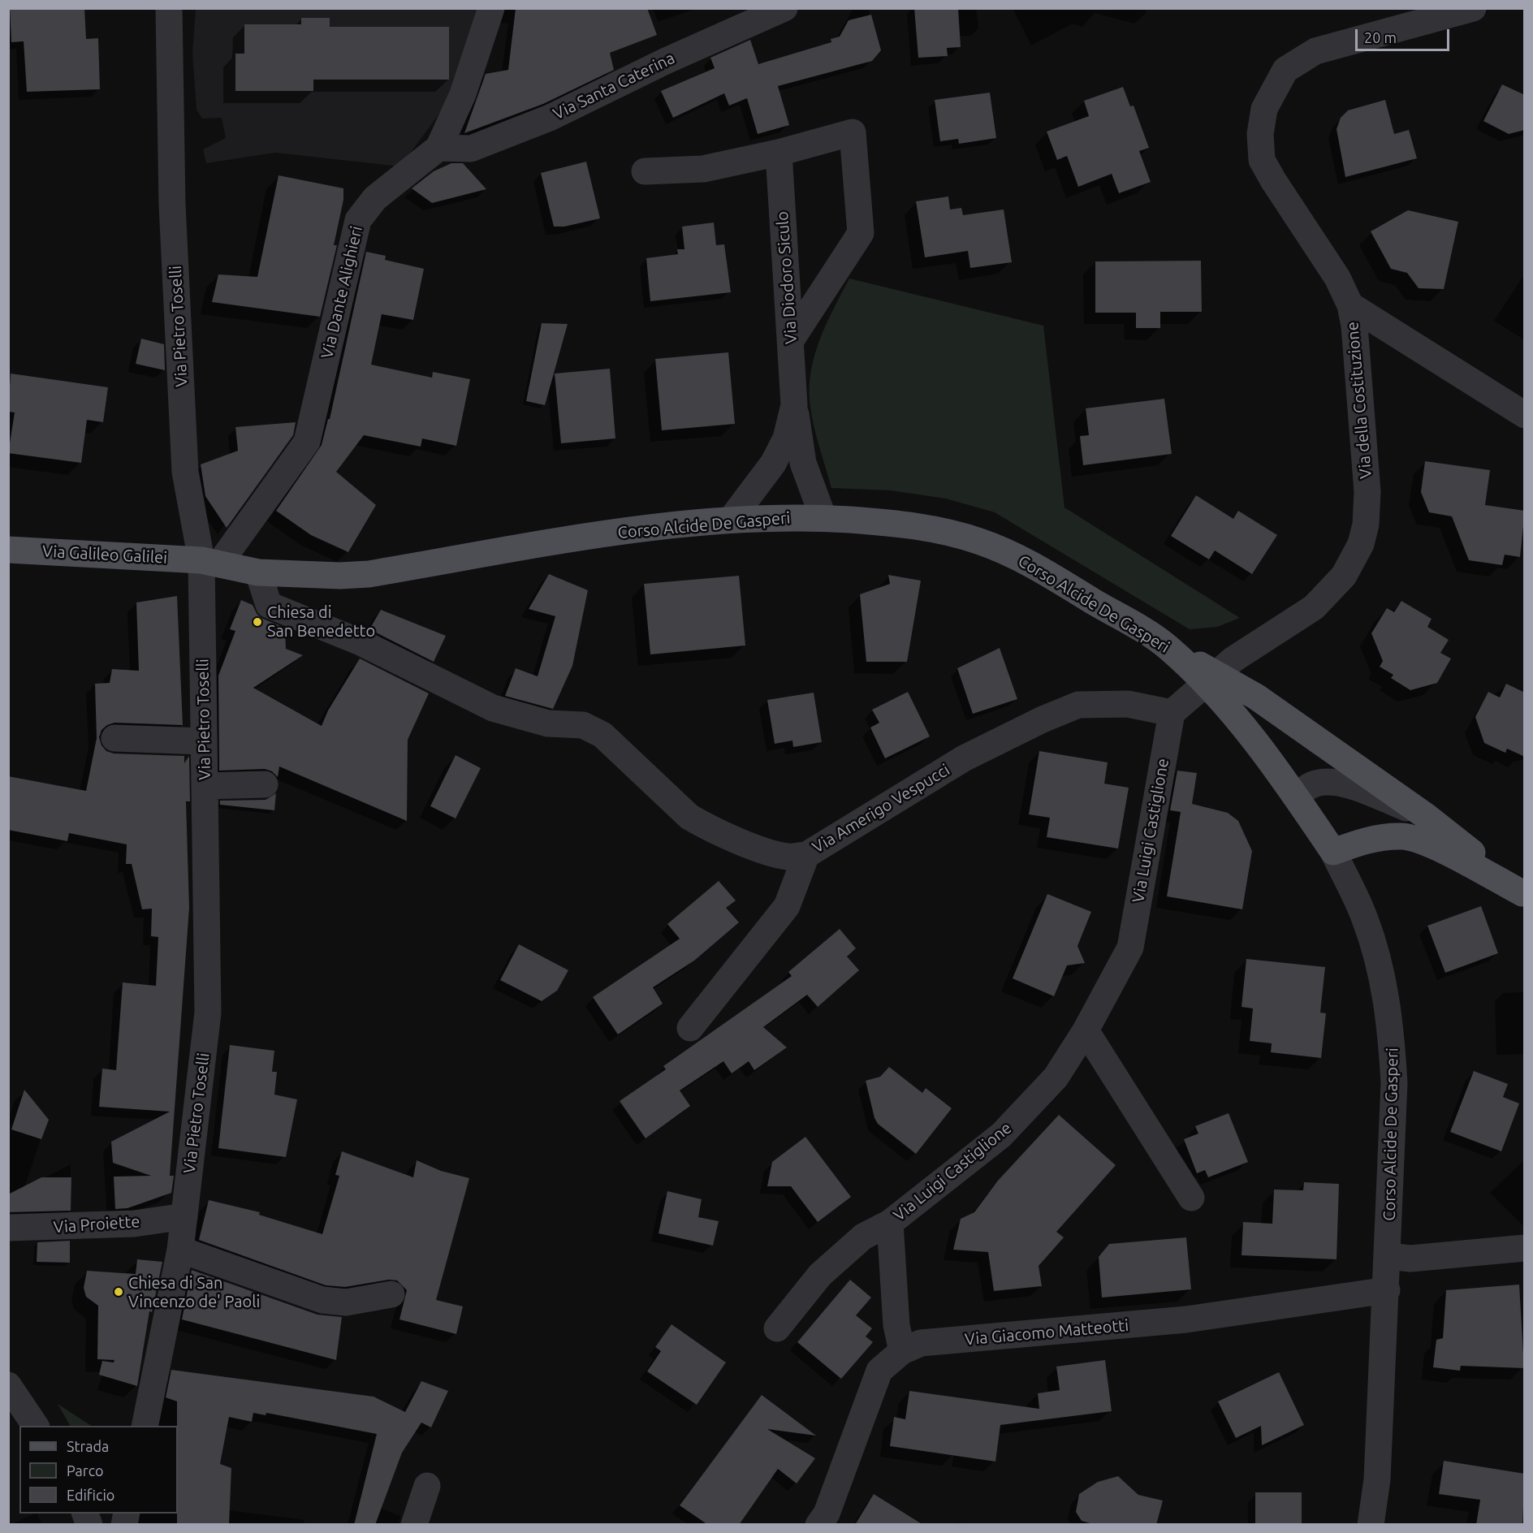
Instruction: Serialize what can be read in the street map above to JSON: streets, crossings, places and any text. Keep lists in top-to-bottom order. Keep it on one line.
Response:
{"streets":{"main road":["Corso Alcide De Gasperi","Via Galileo Galilei"],"street":["Via Santa Caterina","Via Diodoro Siculo","Via Dante Alighieri","Via Pietro Toselli","Via della Costituzione","Via Amerigo Vespucci","Via Luigi Castiglione","Via Proiette","Via Giacomo Matteotti"]},"crossings":[["Via Santa Caterina","Via Dante Alighieri"],["Via Diodoro Siculo","Corso Alcide De Gasperi"],["Via Dante Alighieri","Via Pietro Toselli"],["Via Dante Alighieri","Corso Alcide De Gasperi"],["Via Dante Alighieri","Via Galileo Galilei"],["Via Pietro Toselli","Corso Alcide De Gasperi"],["Via Pietro Toselli","Via Galileo Galilei"],["Via Pietro Toselli","Via Proiette"],["Via della Costituzione","Corso Alcide De Gasperi"],["Via della Costituzione","Via Amerigo Vespucci"],["Via della Costituzione","Via Luigi Castiglione"],["Corso Alcide De Gasperi","Via Galileo Galilei"],["Corso Alcide De Gasperi","Via Amerigo Vespucci"],["Corso Alcide De Gasperi","Via Giacomo Matteotti"],["Via Amerigo Vespucci","Via Luigi Castiglione"]],"places":["Chiesa di San Benedetto","Chiesa di San Vincenzo de' Paoli"],"legend":["Strada","Parco","Edificio"],"scale_bar":"20 m"}
